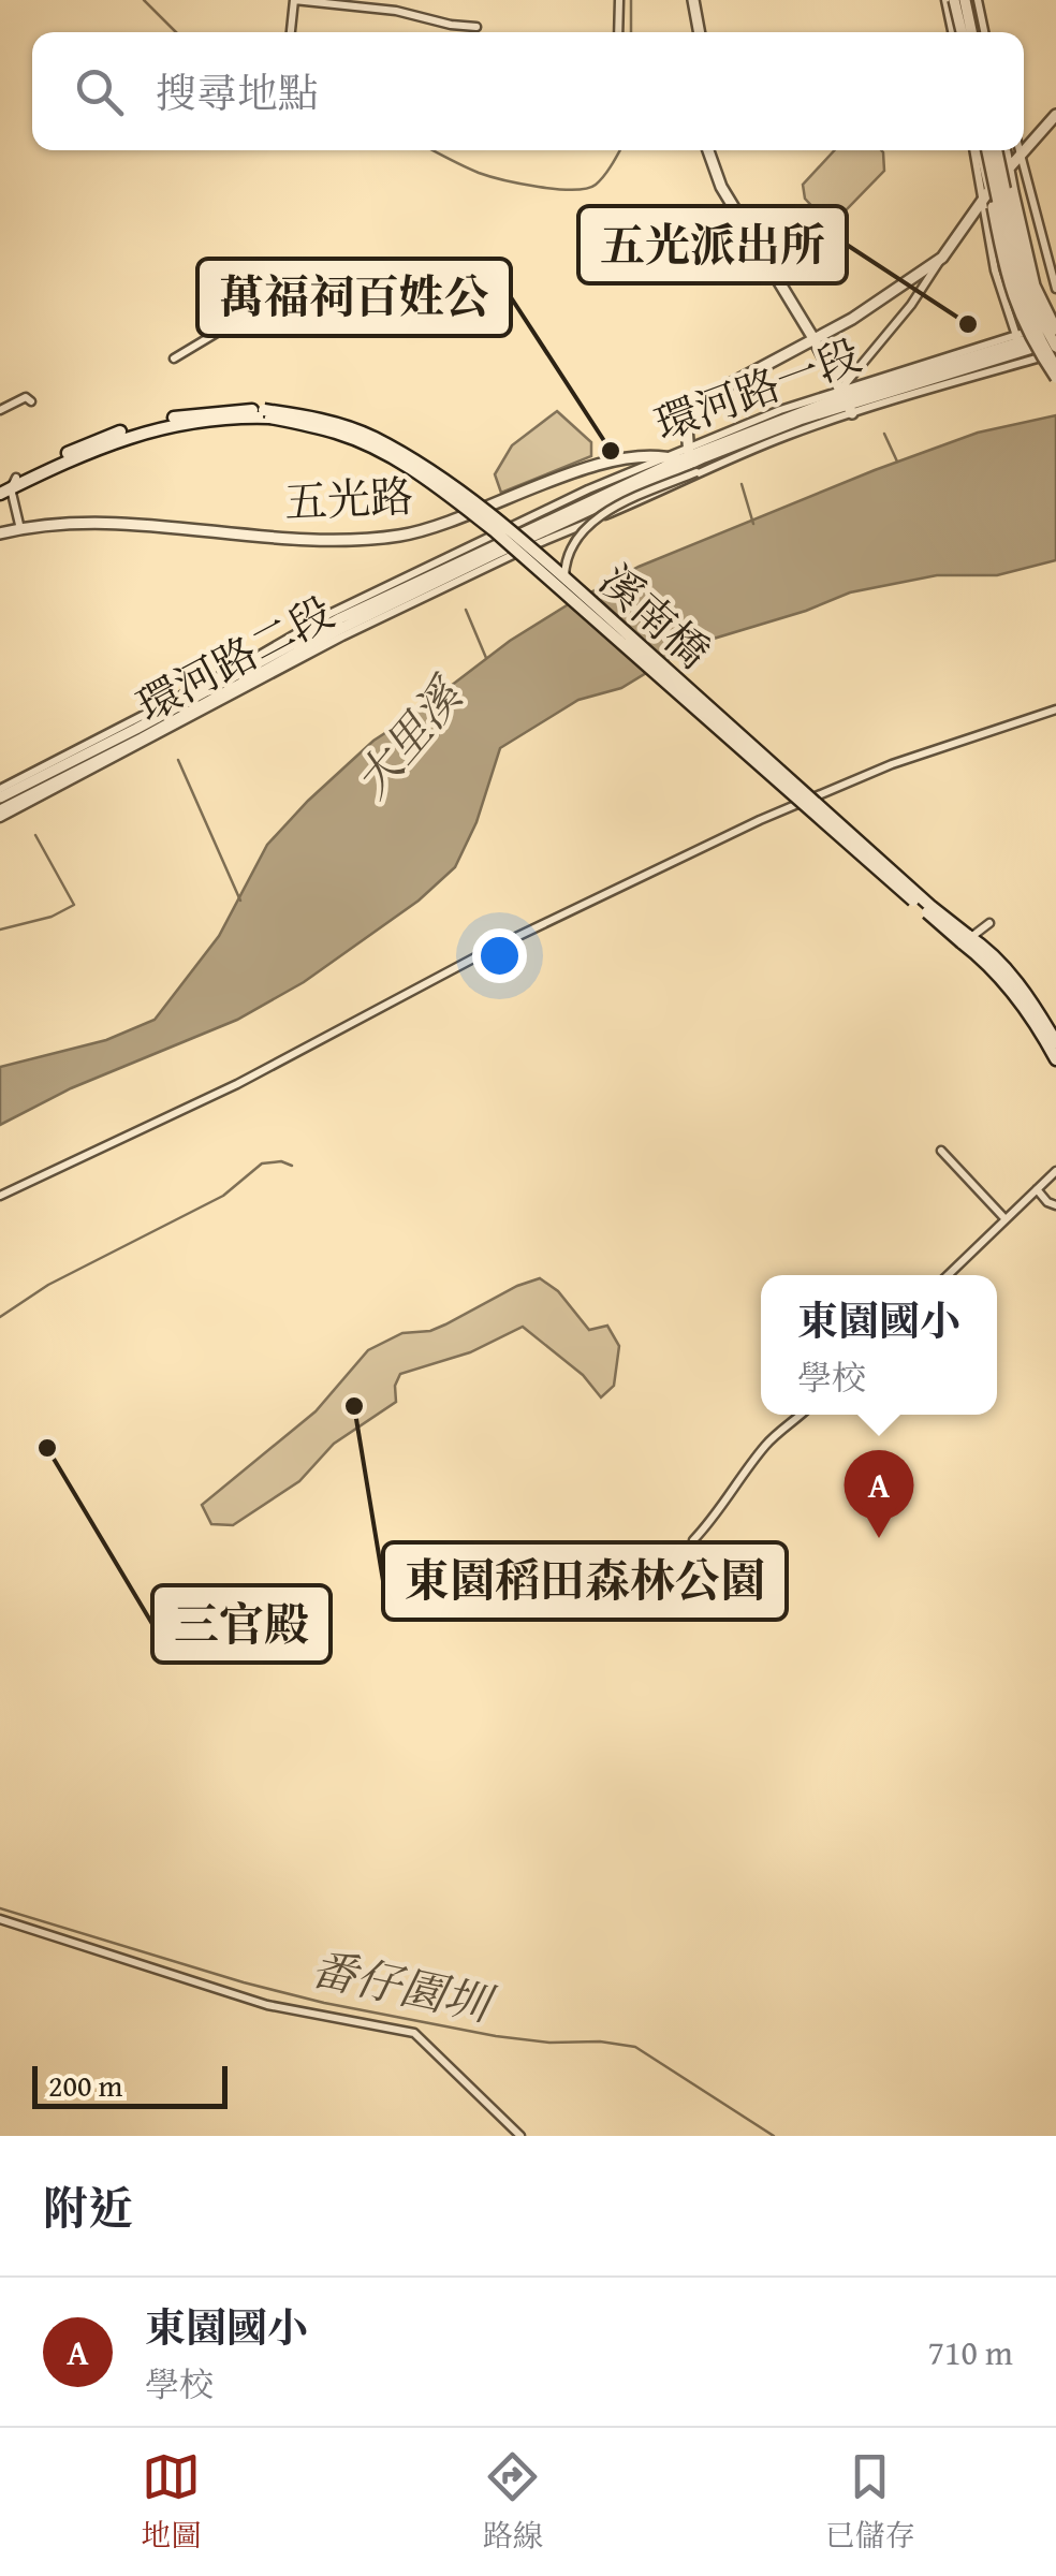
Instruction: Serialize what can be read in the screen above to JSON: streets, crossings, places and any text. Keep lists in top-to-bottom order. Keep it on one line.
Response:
{"streets":{"main road":["五光路","溪南橋"],"street":["環河路一段","環河路二段"]},"crossings":[["環河路一段","五光路"],["環河路一段","環河路二段"],["五光路","溪南橋"]],"water":["大里溪","番仔園圳"],"places":["五光派出所","萬福祠百姓公","東園稻田森林公園","三官殿"],"scale_bar":"200 m","page":{"search":"搜尋地點","popup":["東園國小","學校"],"pins":"A","scale":"200 m","heading":"附近","list":[{"mark":"A","name":"東園國小","note":"學校","value":"710 m"}],"nav":["地圖","路線","已儲存"]}}
